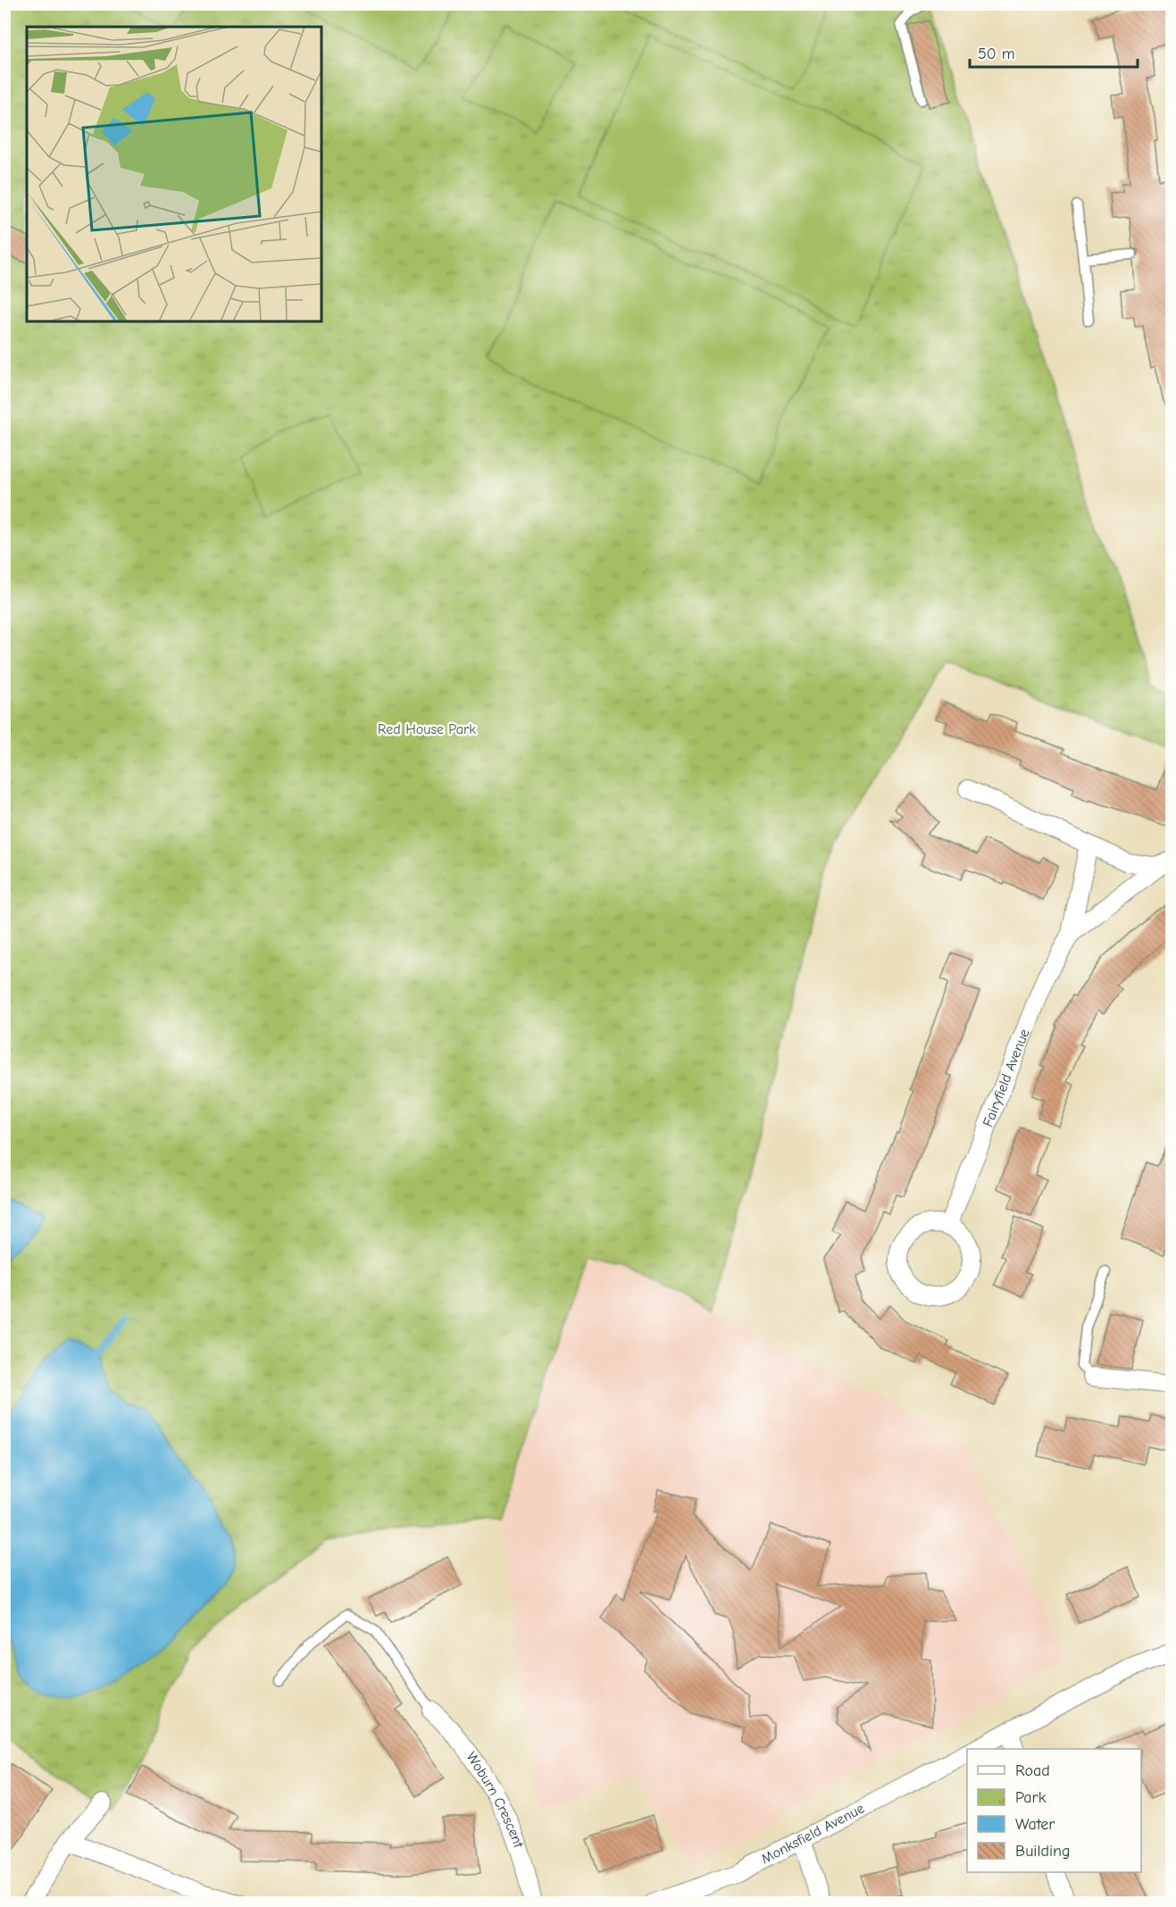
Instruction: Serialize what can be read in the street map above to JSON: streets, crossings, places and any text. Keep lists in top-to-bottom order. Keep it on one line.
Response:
{"streets":{"street":["Fairyfield Avenue","Woburn Crescent","Monksfield Avenue"]},"parks":["Red House Park"],"legend":["Road","Park","Water","Building"],"scale_bar":"50 m"}
